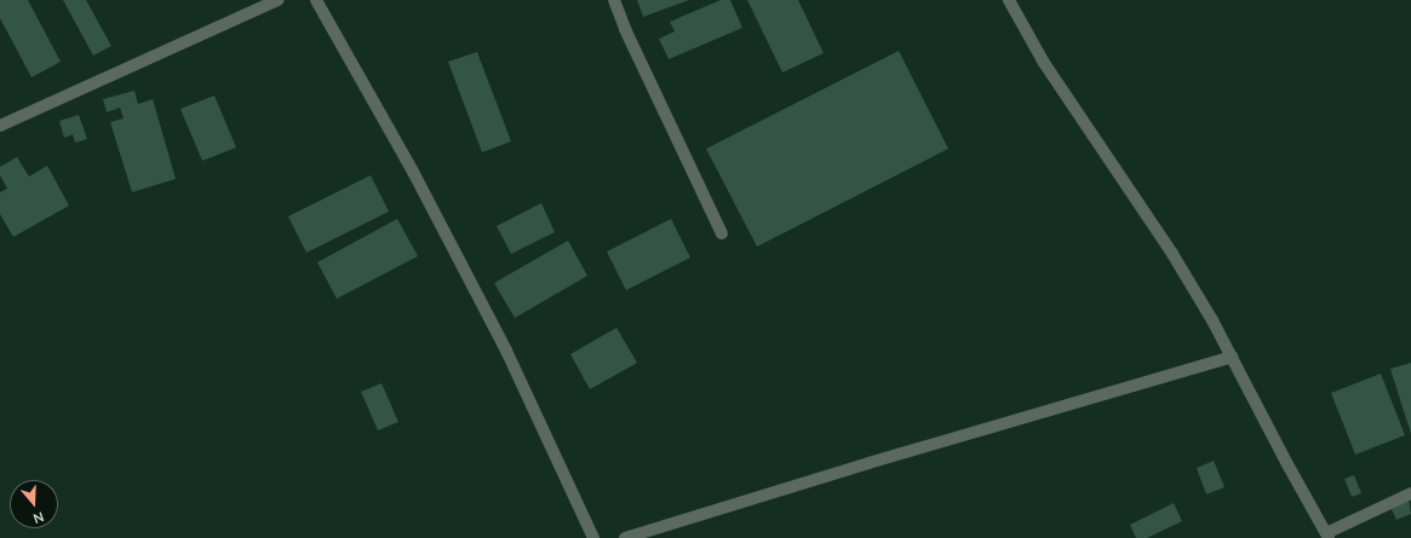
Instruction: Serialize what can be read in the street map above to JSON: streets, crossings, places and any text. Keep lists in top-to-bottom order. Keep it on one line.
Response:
{"north":"bottom"}
